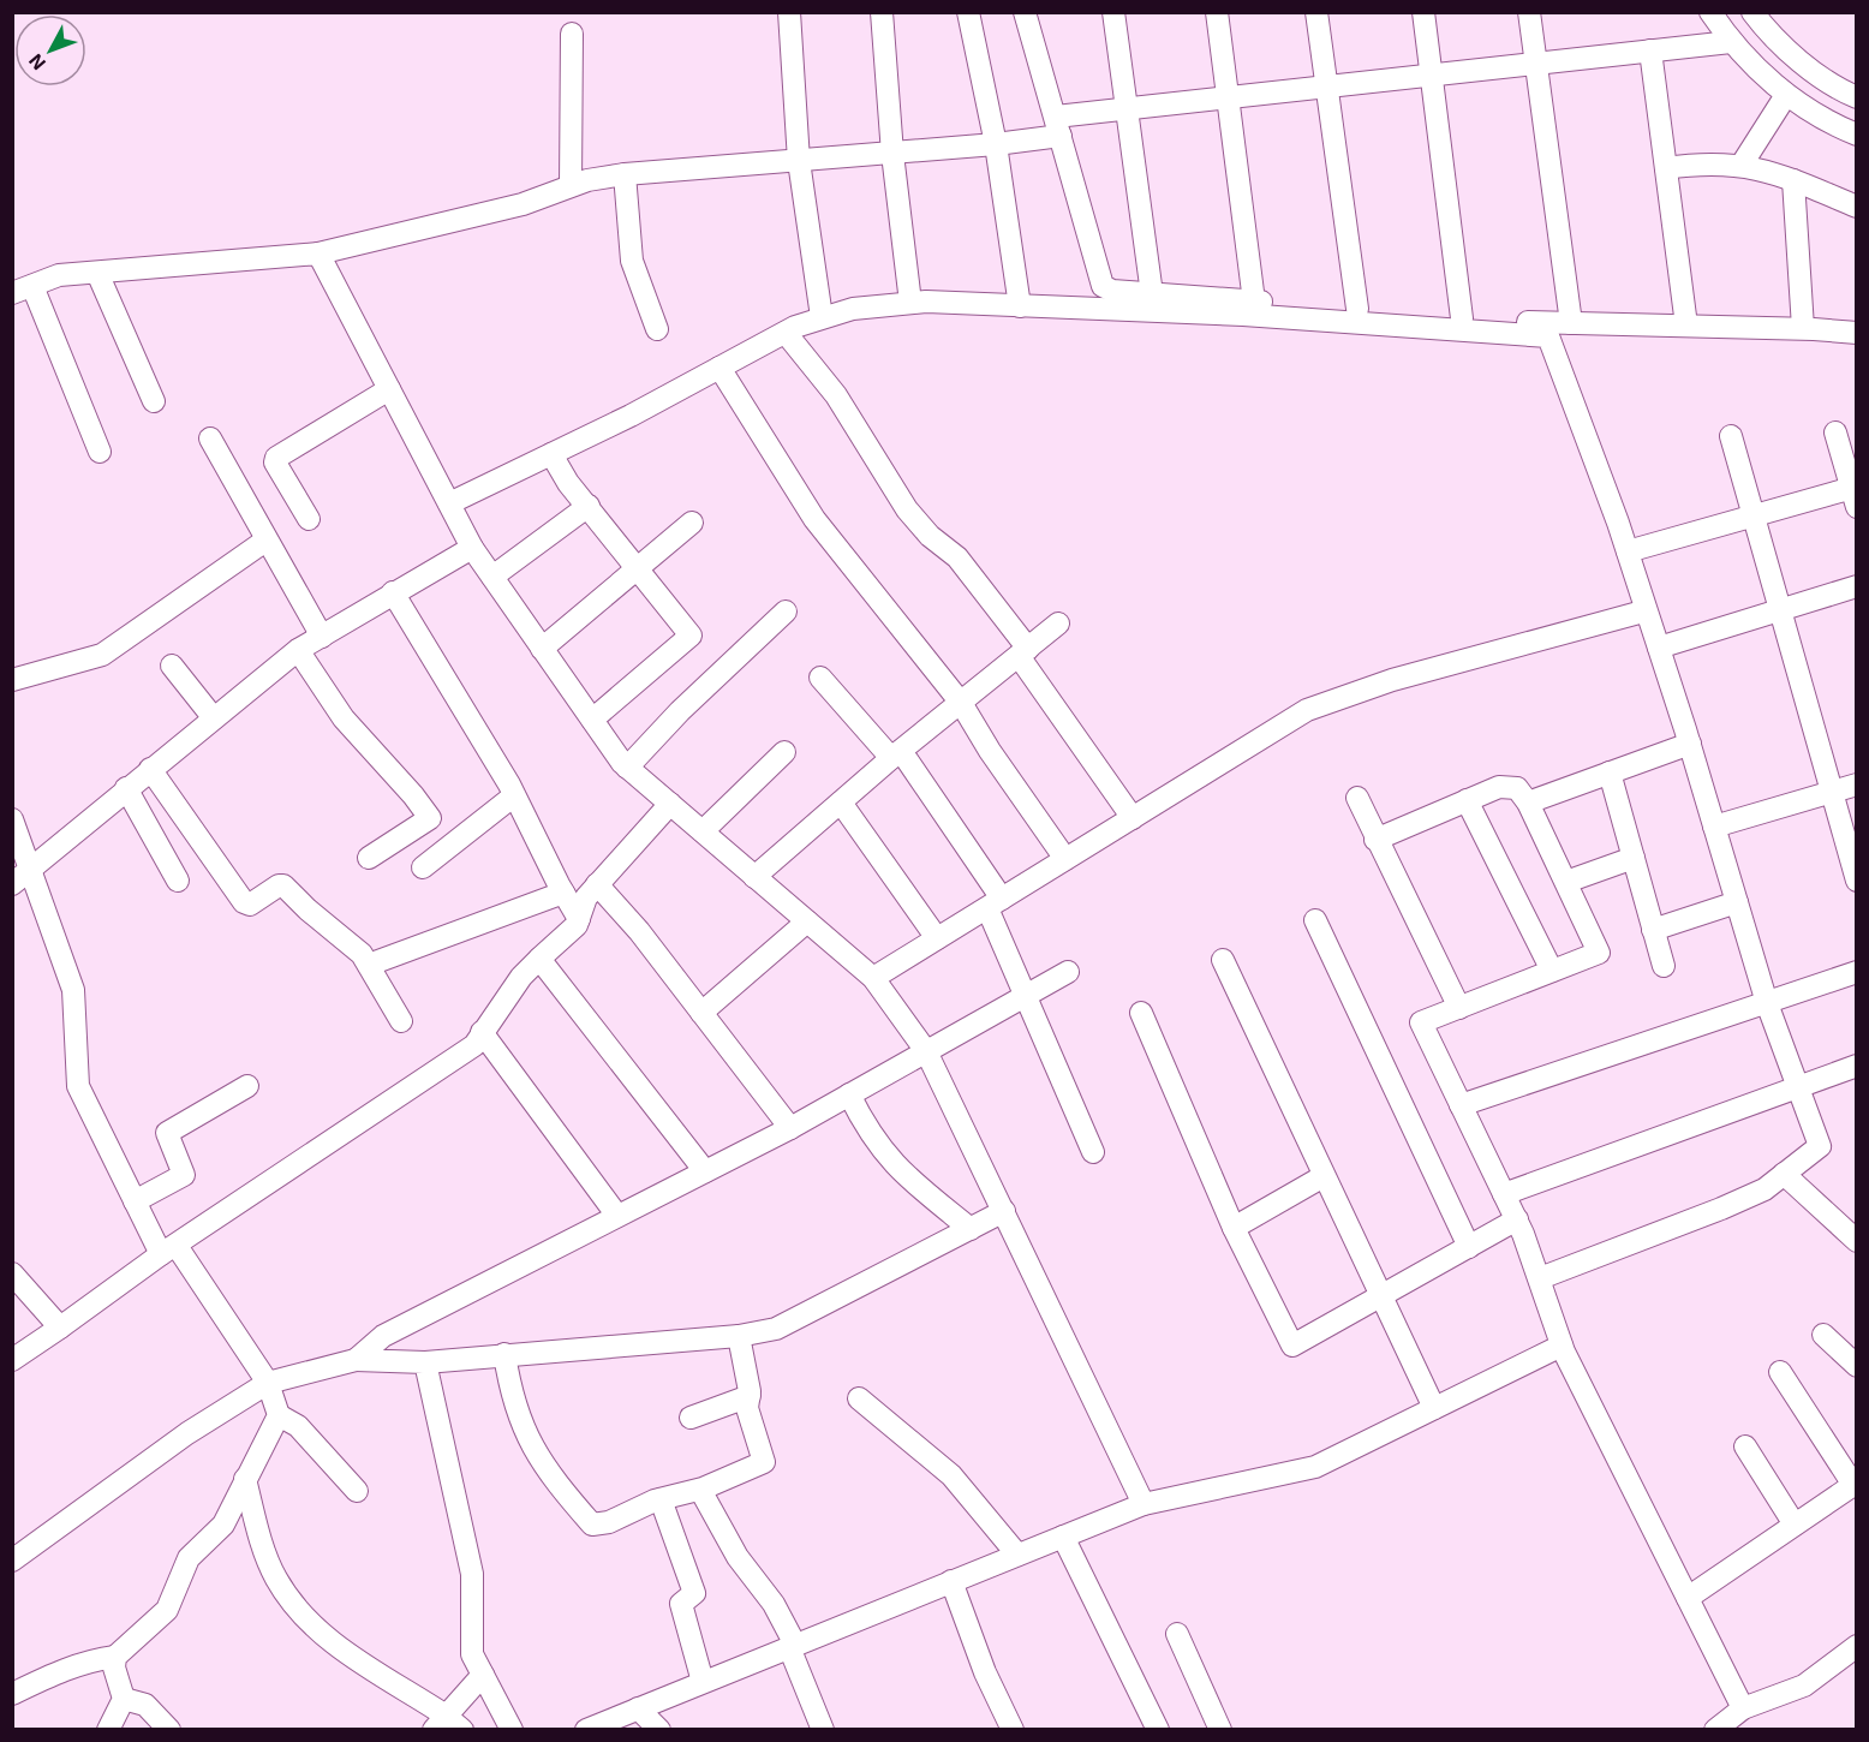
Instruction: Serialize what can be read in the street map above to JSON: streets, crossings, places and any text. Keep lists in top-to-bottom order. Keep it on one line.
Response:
{"north":"bottom left"}
